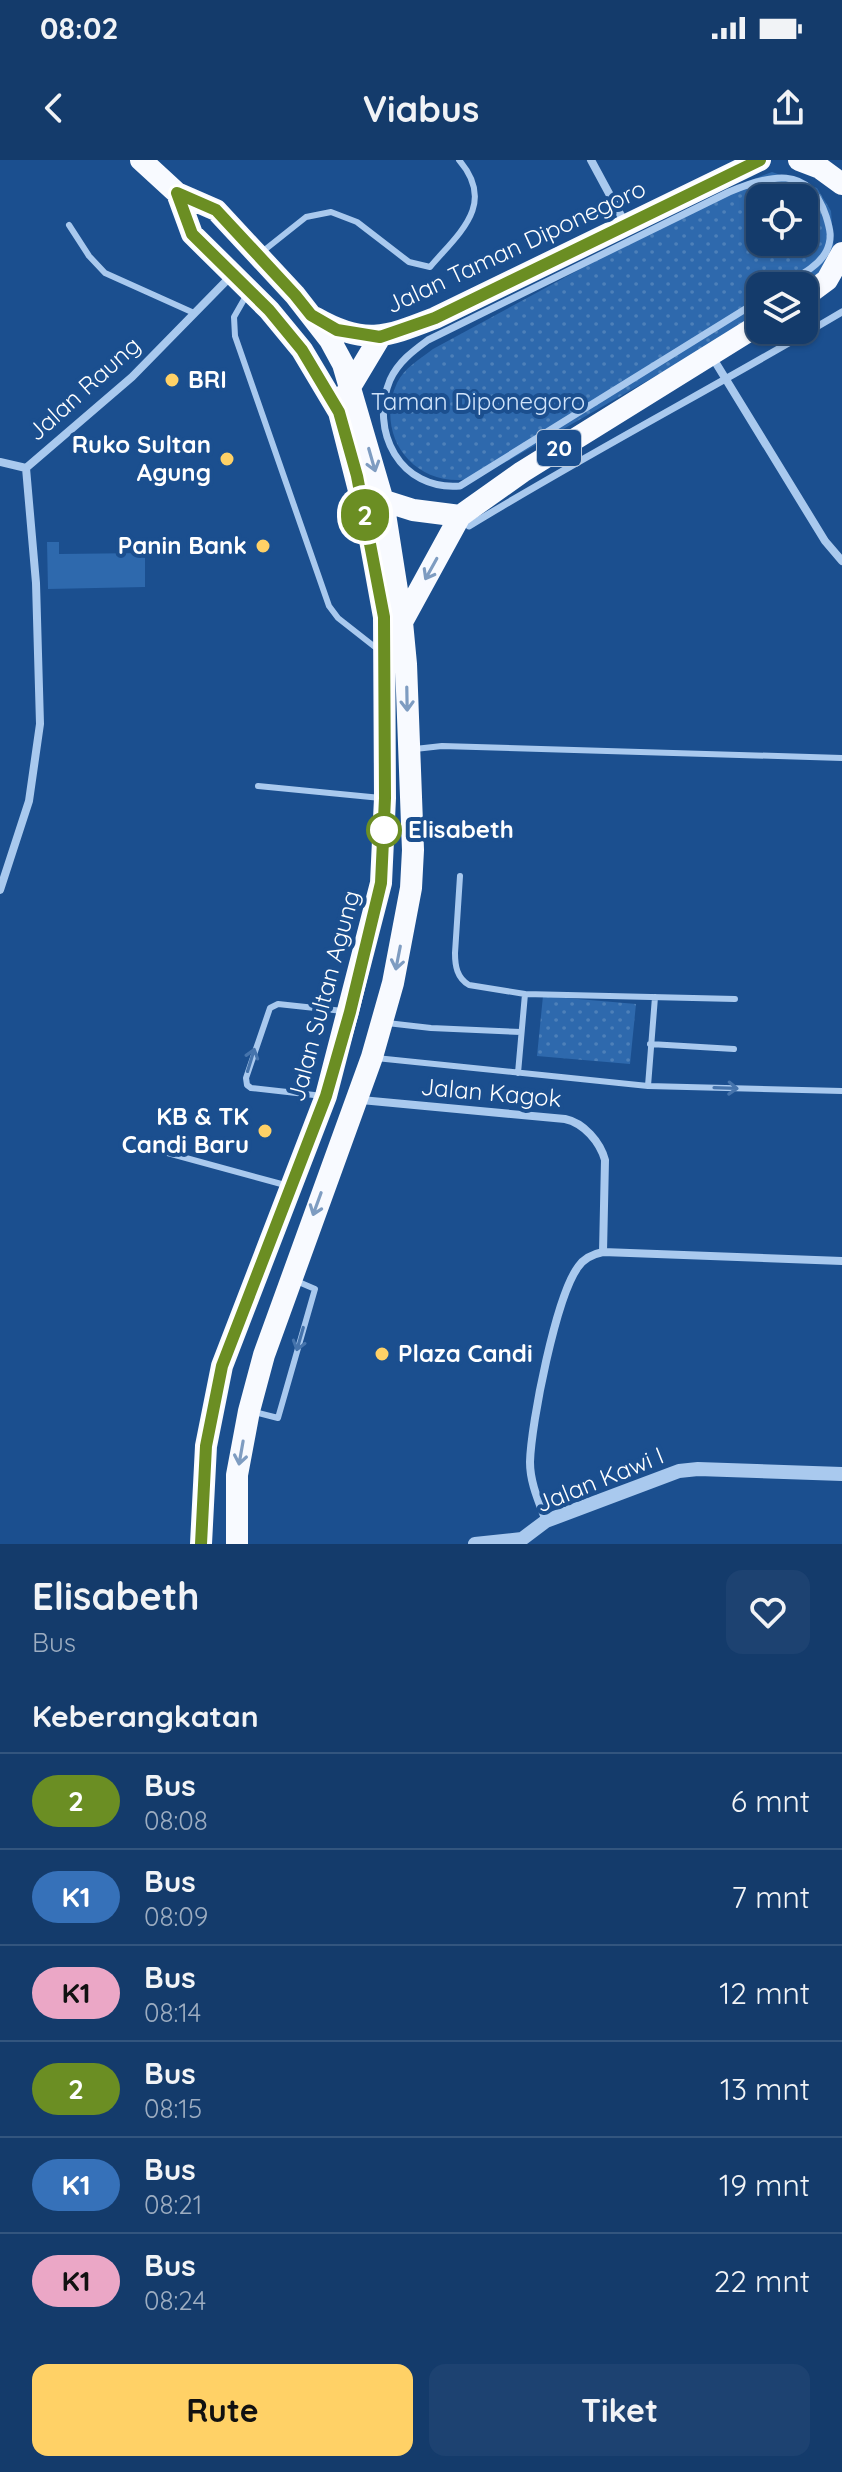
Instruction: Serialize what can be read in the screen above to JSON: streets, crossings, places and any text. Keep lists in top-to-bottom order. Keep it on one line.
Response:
{"streets":{"highway":["Jalan Taman Diponegoro","20","Jalan Sultan Agung"],"street":["Jalan Raung","Jalan Kagok","Jalan Kawi I"]},"parks":["Taman Diponegoro"],"places":["BRI","Ruko Sultan Agung","Panin Bank","Elisabeth","KB & TK Candi Baru","Plaza Candi"],"lines":["bus line 2"],"page":{"status":"08:02","header":"Viabus","on_map":"2","heading":[["Elisabeth","Bus"],"Keberangkatan"],"list":[{"mark":"2","name":"Bus","note":"08:08","value":"6 mnt"},{"mark":"K1","name":"Bus","note":"08:09","value":"7 mnt"},{"mark":"K1","name":"Bus","note":"08:14","value":"12 mnt"},{"mark":"2","name":"Bus","note":"08:15","value":"13 mnt"},{"mark":"K1","name":"Bus","note":"08:21","value":"19 mnt"},{"mark":"K1","name":"Bus","note":"08:24","value":"22 mnt"}],"buttons":["Rute","Tiket"]}}
